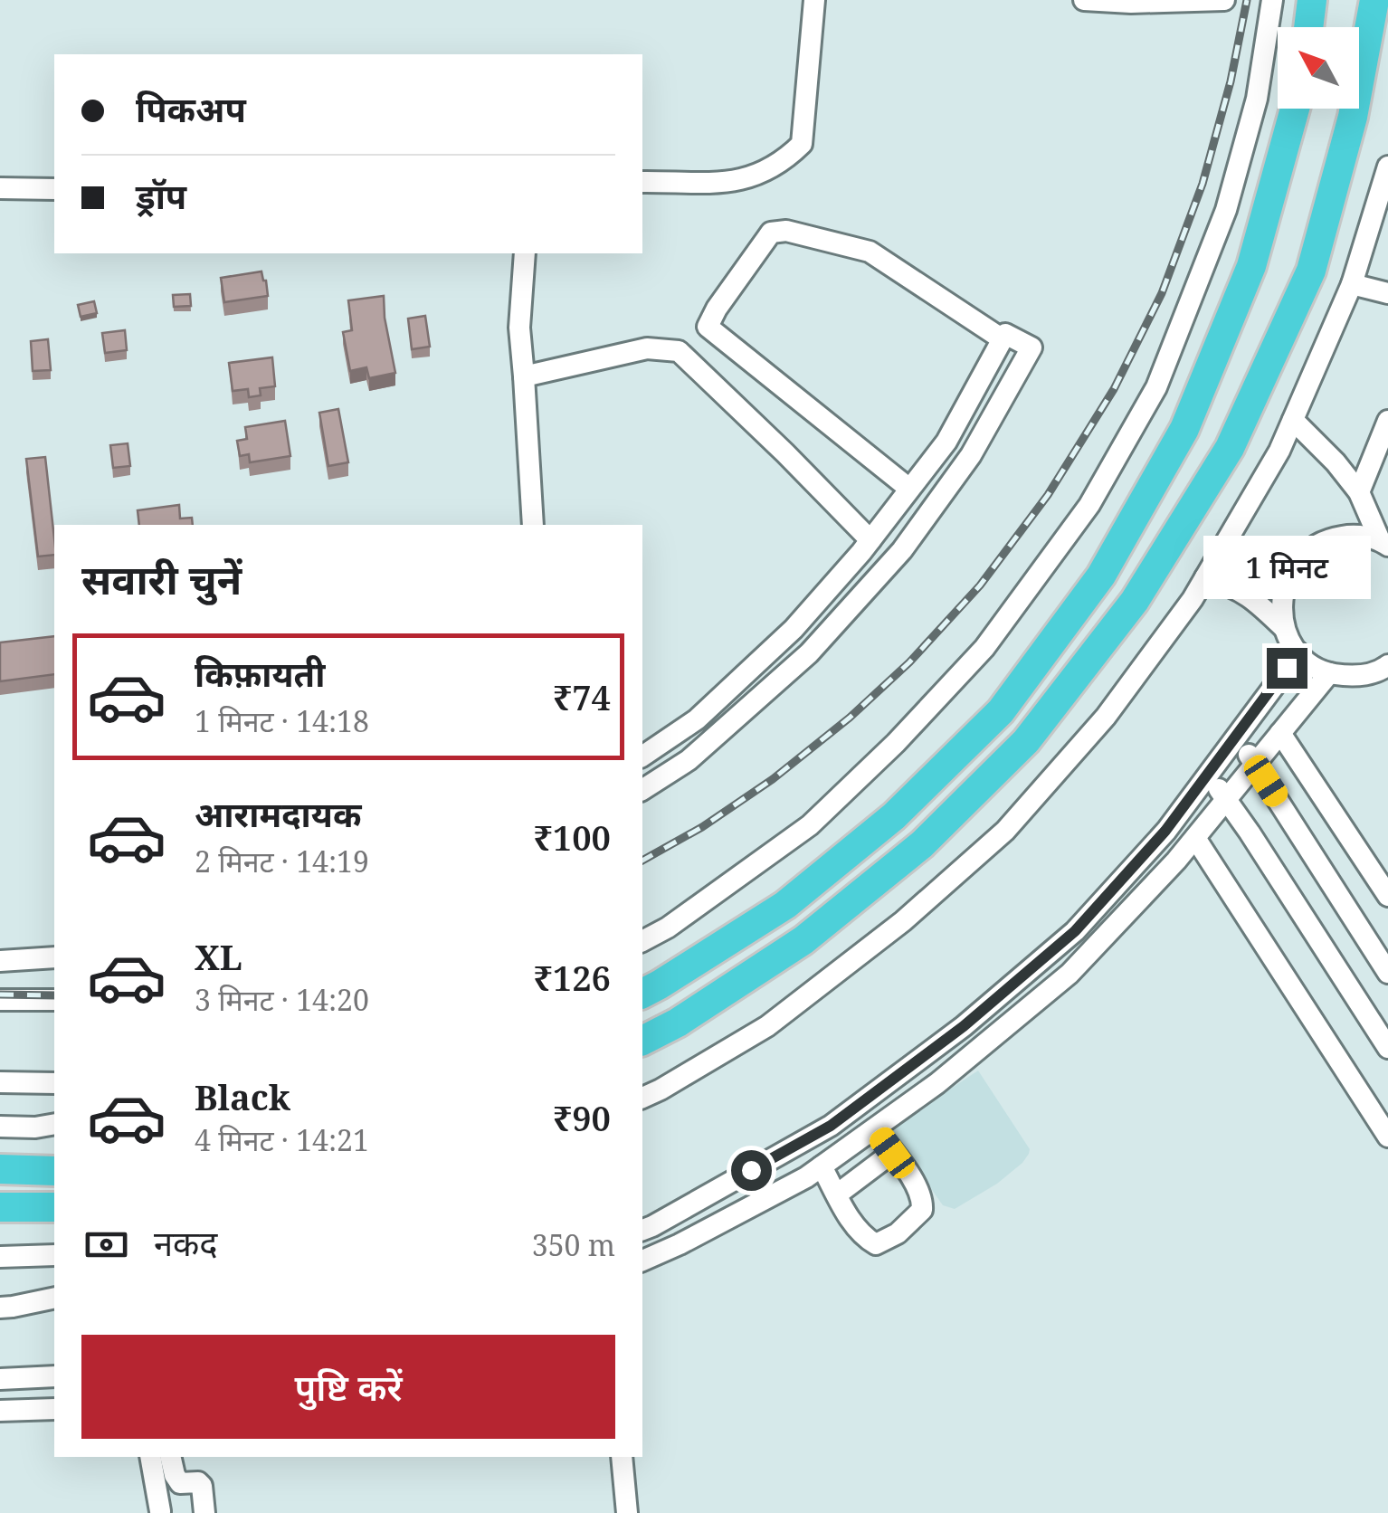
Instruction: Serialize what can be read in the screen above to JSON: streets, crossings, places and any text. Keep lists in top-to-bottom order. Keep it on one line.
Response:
{"north":"top left","page":{"banner":["पिकअप","ड्रॉप"],"heading":"सवारी चुनें","bubble":"1 मिनट","list":[{"name":"किफ़ायती","note":"1 मिनट · 14:18","value":"₹74"},{"name":"आरामदायक","note":"2 मिनट · 14:19","value":"₹100"},{"name":"XL","note":"3 मिनट · 14:20","value":"₹126"},{"name":"Black","note":"4 मिनट · 14:21","value":"₹90"}],"pay":["नकद","350 m"],"buttons":"पुष्टि करें"}}
